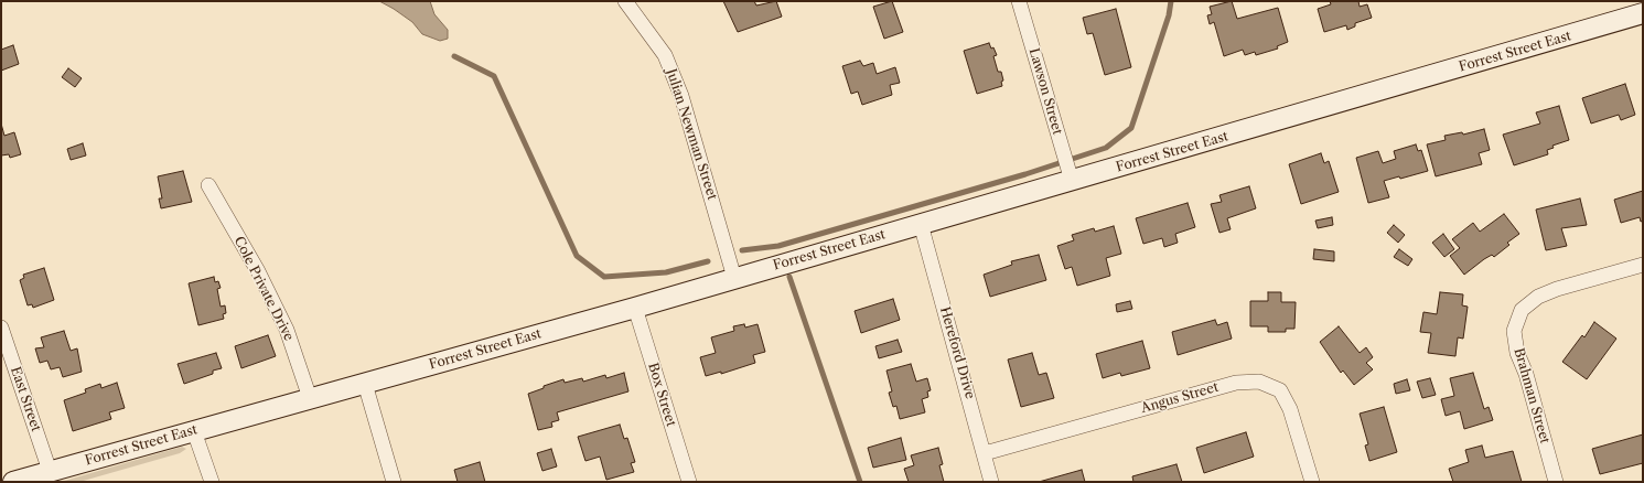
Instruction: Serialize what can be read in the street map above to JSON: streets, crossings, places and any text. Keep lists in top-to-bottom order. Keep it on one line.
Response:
{"streets":{"main road":["Forrest Street East"],"street":["Lawson Street","Julian Newman Street","Cole Private Drive","Hereford Drive","Box Street","Brahman Street","Angus Street","East Street"]},"crossings":[["Forrest Street East","Lawson Street"],["Forrest Street East","Julian Newman Street"],["Forrest Street East","Cole Private Drive"],["Forrest Street East","Hereford Drive"],["Forrest Street East","Box Street"],["Forrest Street East","East Street"],["Hereford Drive","Angus Street"]]}
